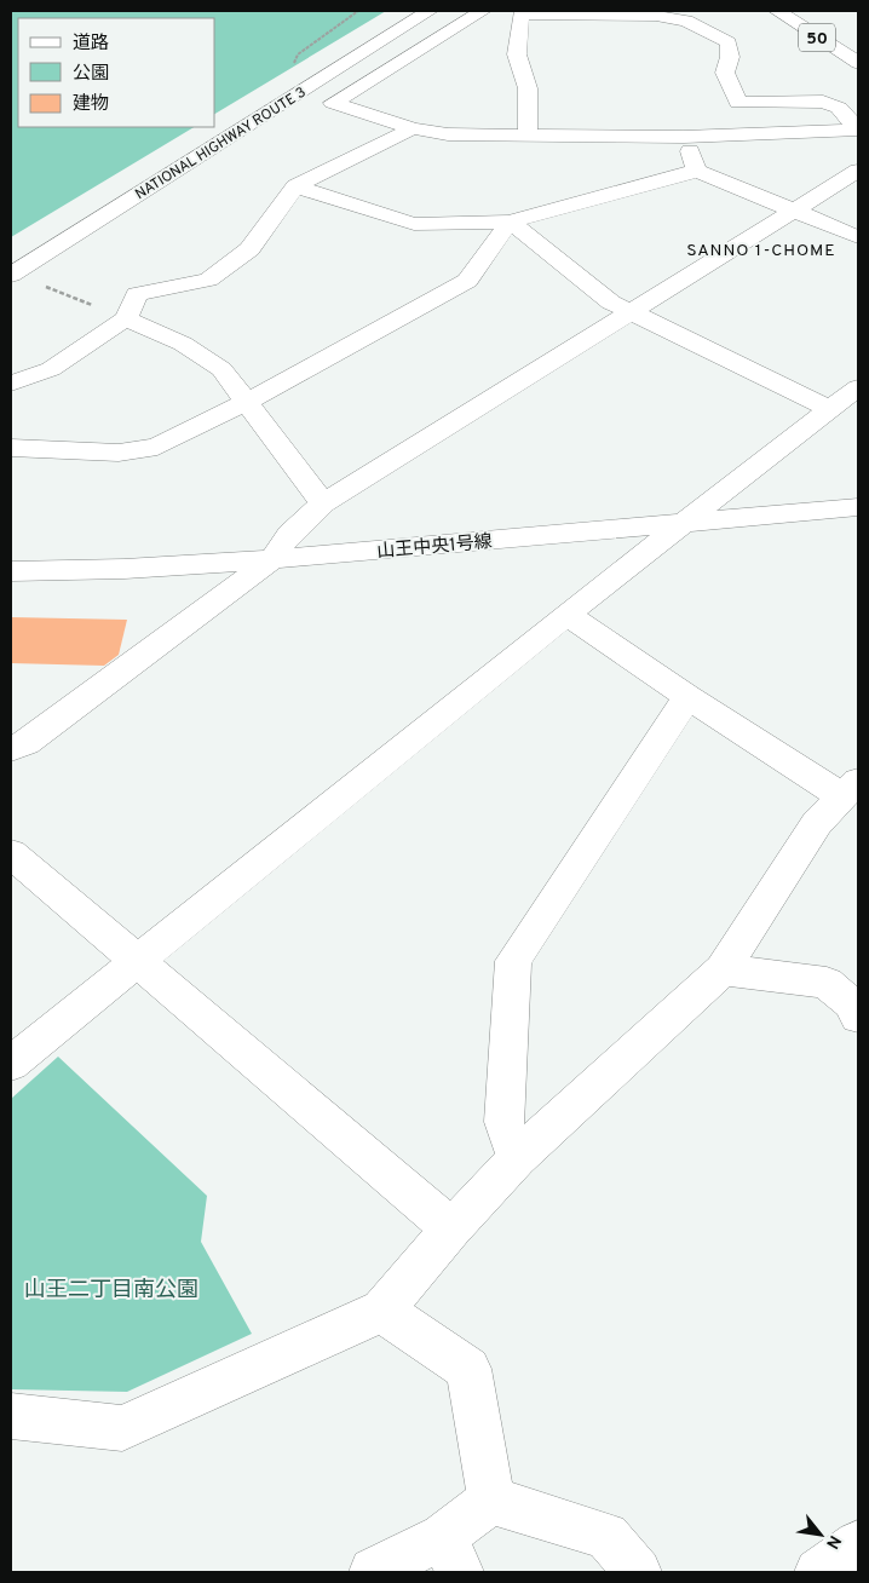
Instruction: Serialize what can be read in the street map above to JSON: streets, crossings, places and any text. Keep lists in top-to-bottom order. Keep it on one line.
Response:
{"streets":{"main road":["50","NATIONAL HIGHWAY ROUTE 3","山王中央1号線"]},"districts":["SANNO 1-CHOME"],"parks":["山王二丁目南公園"],"legend":["道路","公園","建物"],"north":"bottom right"}
